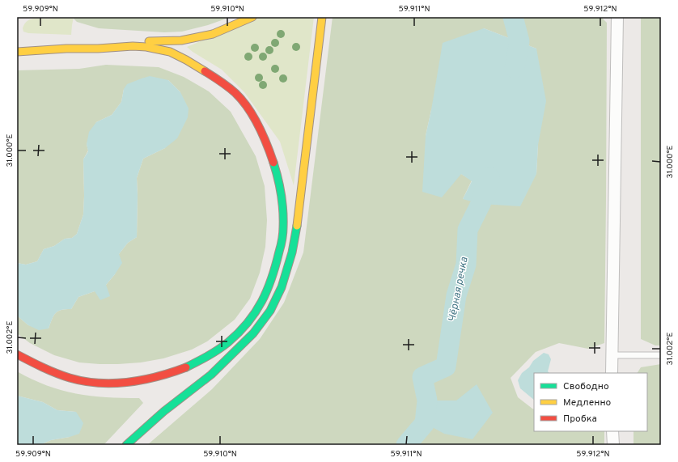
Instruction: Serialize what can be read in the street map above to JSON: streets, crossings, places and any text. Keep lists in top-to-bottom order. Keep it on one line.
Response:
{"water":["Чёрная речка"],"legend":["Свободно","Медленно","Пробка"],"coordinates":["59.909°N","59.910°N","59.911°N","59.912°N","31.000°E","31.002°E"]}
